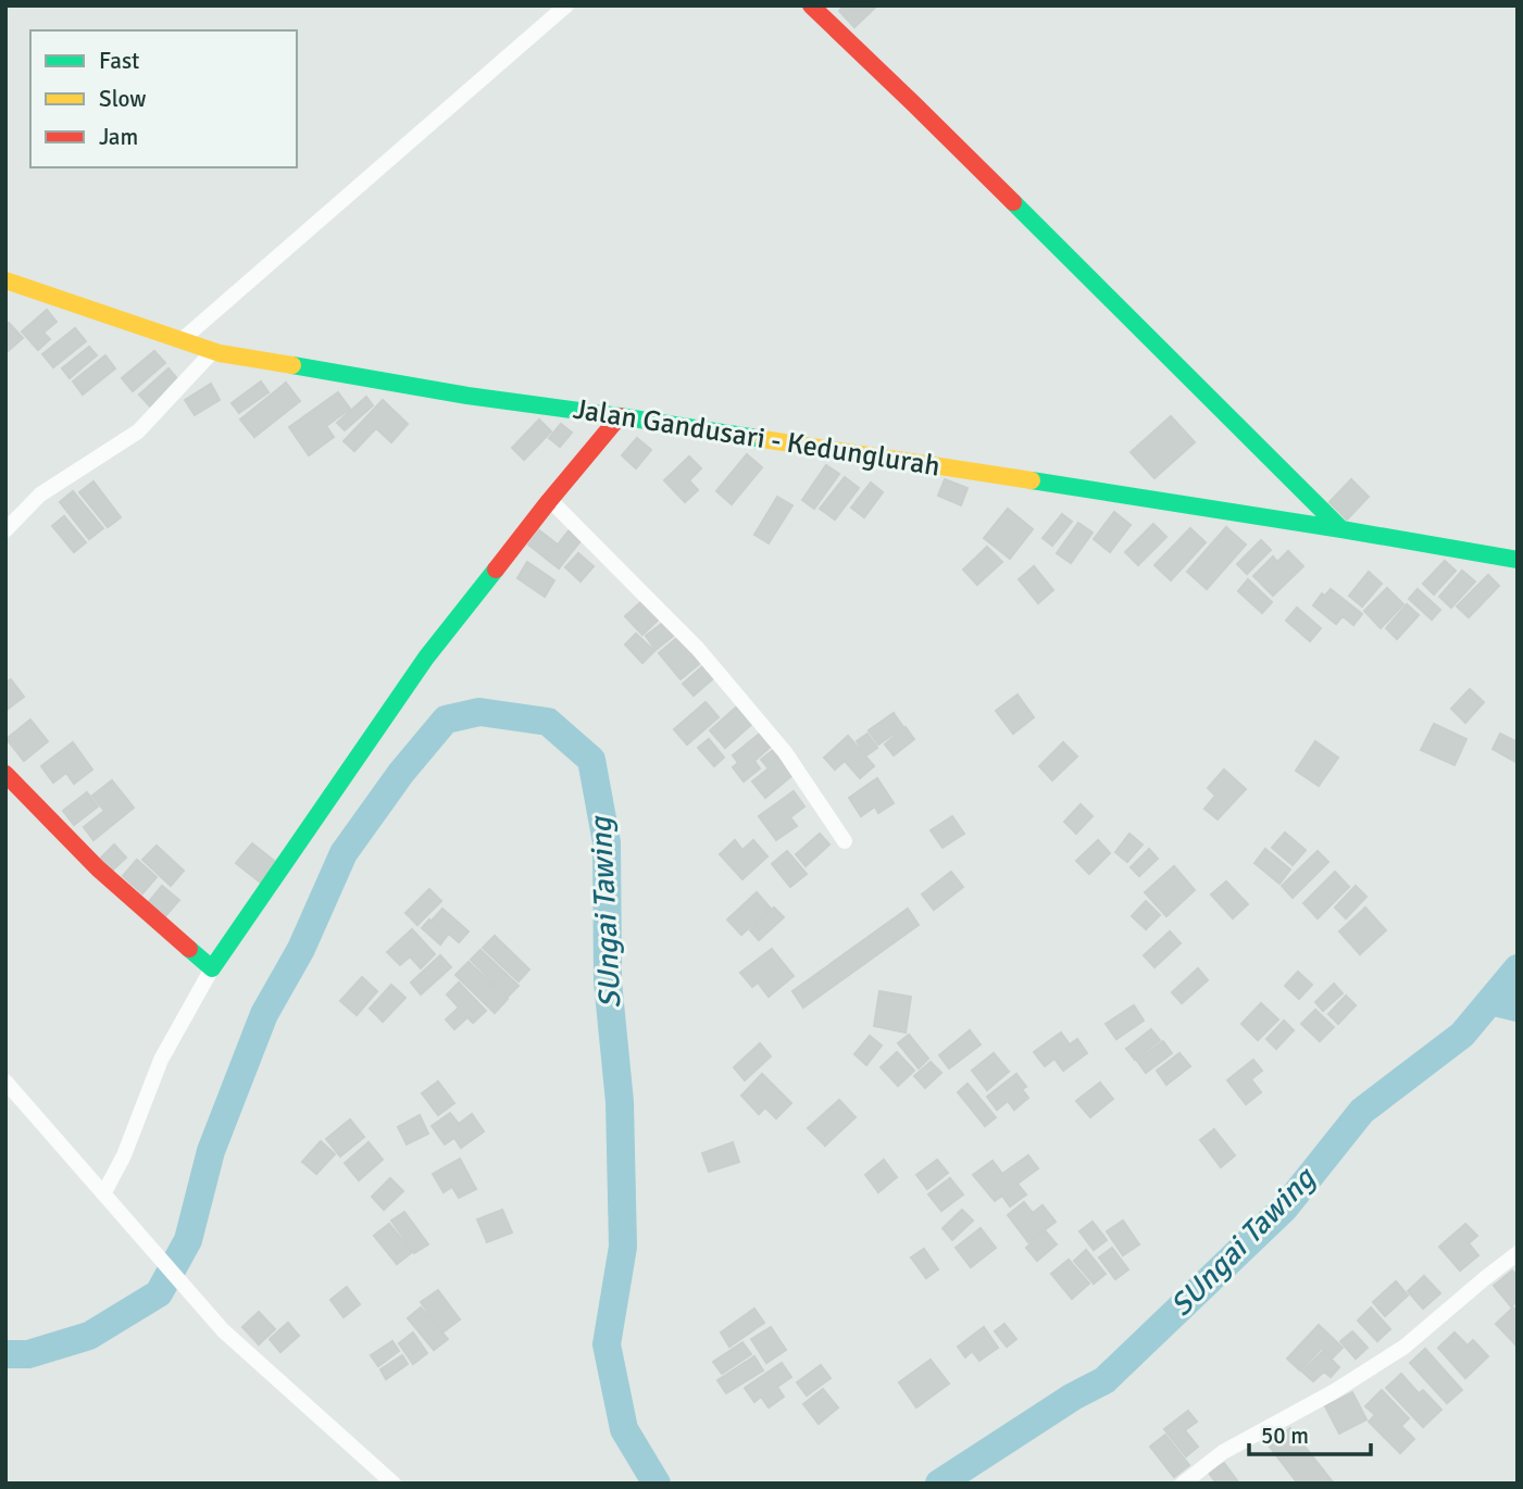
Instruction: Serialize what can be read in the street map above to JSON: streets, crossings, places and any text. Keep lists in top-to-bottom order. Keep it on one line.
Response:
{"streets":{"street":["Jalan Gandusari - Kedunglurah"]},"water":["SUngai Tawing"],"legend":["Fast","Slow","Jam"],"scale_bar":"50 m"}
